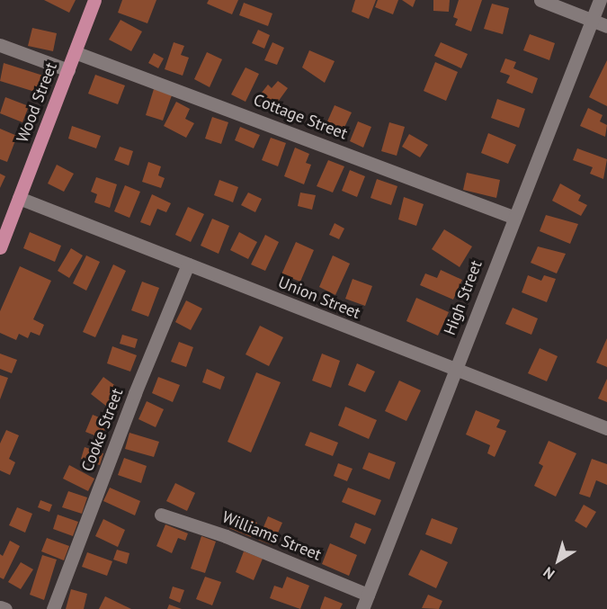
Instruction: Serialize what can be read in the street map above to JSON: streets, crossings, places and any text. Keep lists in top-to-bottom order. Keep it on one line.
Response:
{"streets":{"main road":["Wood Street"],"street":["Cottage Street","Union Street","High Street","Cooke Street","Williams Street"]},"crossings":[["Wood Street","Cottage Street"],["Wood Street","Union Street"],["Cottage Street","High Street"],["Union Street","High Street"],["Union Street","Cooke Street"],["High Street","Williams Street"]],"north":"bottom left"}
